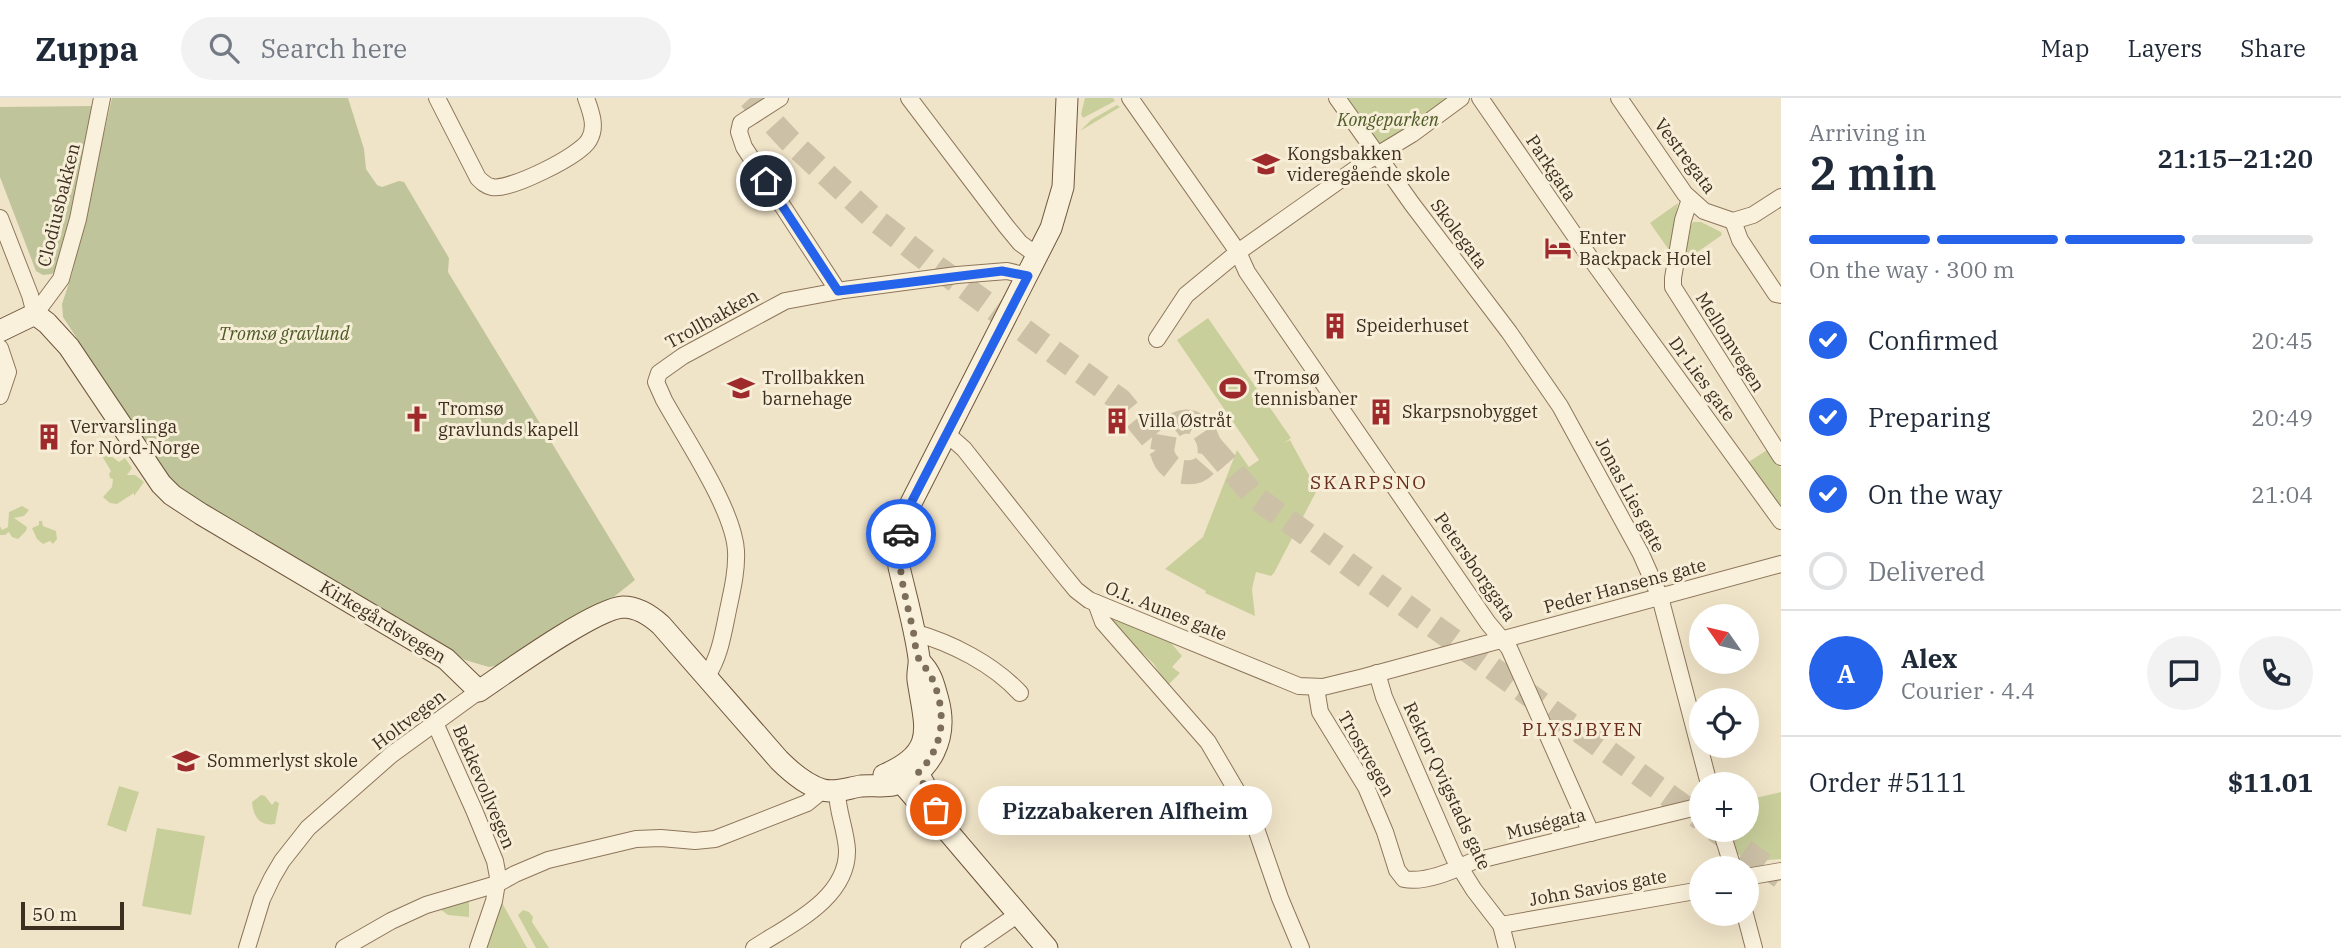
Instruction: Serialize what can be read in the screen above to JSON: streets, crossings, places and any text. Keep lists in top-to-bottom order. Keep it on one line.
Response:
{"streets":{"street":["Vestregata","Parkgata","Clodiusbakken","Skolegata","Trollbakken","Mellomvegen","Dr Lies gate","Jonas Lies gate","Petersborggata","Peder Hansens gate","O.L. Aunes gate","Kirkegårdsvegen","Holtvegen","Trostvegen","Rektor Qvigstads gate","Bekkevollvegen","Muségata","John Savios gate"]},"crossings":[["Vestregata","Mellomvegen"],["Parkgata","Dr Lies gate"],["Clodiusbakken","Kirkegårdsvegen"],["Skolegata","Jonas Lies gate"],["Jonas Lies gate","Peder Hansens gate"],["Petersborggata","Peder Hansens gate"],["Petersborggata","Muségata"],["Peder Hansens gate","O.L. Aunes gate"],["Peder Hansens gate","Trostvegen"],["Peder Hansens gate","Rektor Qvigstads gate"],["O.L. Aunes gate","Trostvegen"],["Kirkegårdsvegen","Holtvegen"],["Holtvegen","Bekkevollvegen"],["Trostvegen","Muségata"],["Rektor Qvigstads gate","Muségata"],["Rektor Qvigstads gate","John Savios gate"]],"districts":["SKARPSNO","PLYSJBYEN"],"parks":["Kongeparken","Tromsø gravlund"],"places":{"school or university":["Kongsbakken videregående skole","Trollbakken barnehage","Sommerlyst skole"],"hotel":["Enter Backpack Hotel"],"building":["Speiderhuset","Skarpsnobygget","Villa Østråt","Vervarslinga for Nord-Norge"],"sports":["Tromsø tennisbaner"],"church":["Tromsø gravlunds kapell"],"other":["Pizzabakeren Alfheim"]},"scale_bar":"50 m","north":"top left","page":{"header":"Zuppa","search":"Search here","nav":["Map","Layers","Share"],"heading":["2 min","Arriving in","21:15–21:20"],"panel":["Alex","Courier · 4.4","Order #5111","$11.01"],"bar":"On the way · 300 m","list":[["Confirmed","20:45"],["Preparing","20:49"],["On the way","21:04"],"Delivered"],"map_buttons":["+","−"],"round":"A","bubble":"Pizzabakeren Alfheim","scale":"50 m"}}
